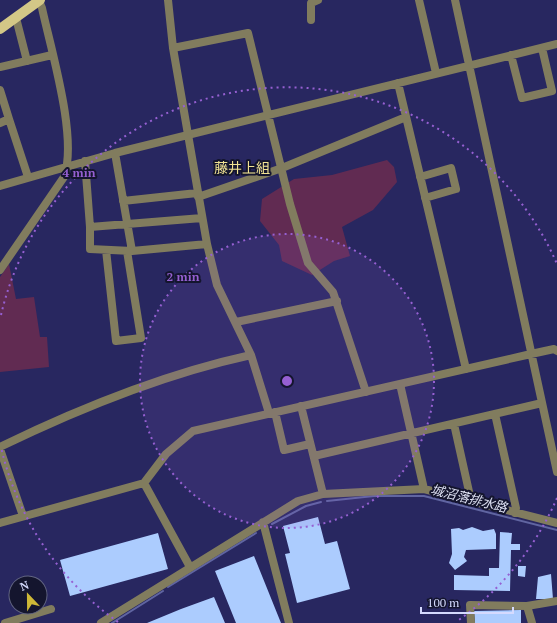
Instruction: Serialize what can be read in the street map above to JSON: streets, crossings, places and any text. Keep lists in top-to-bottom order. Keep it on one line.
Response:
{"districts":["藤井上組"],"water":["城沼落排水路"],"scale_bar":"100 m","north":"top","rings":["4 min","2 min"]}
